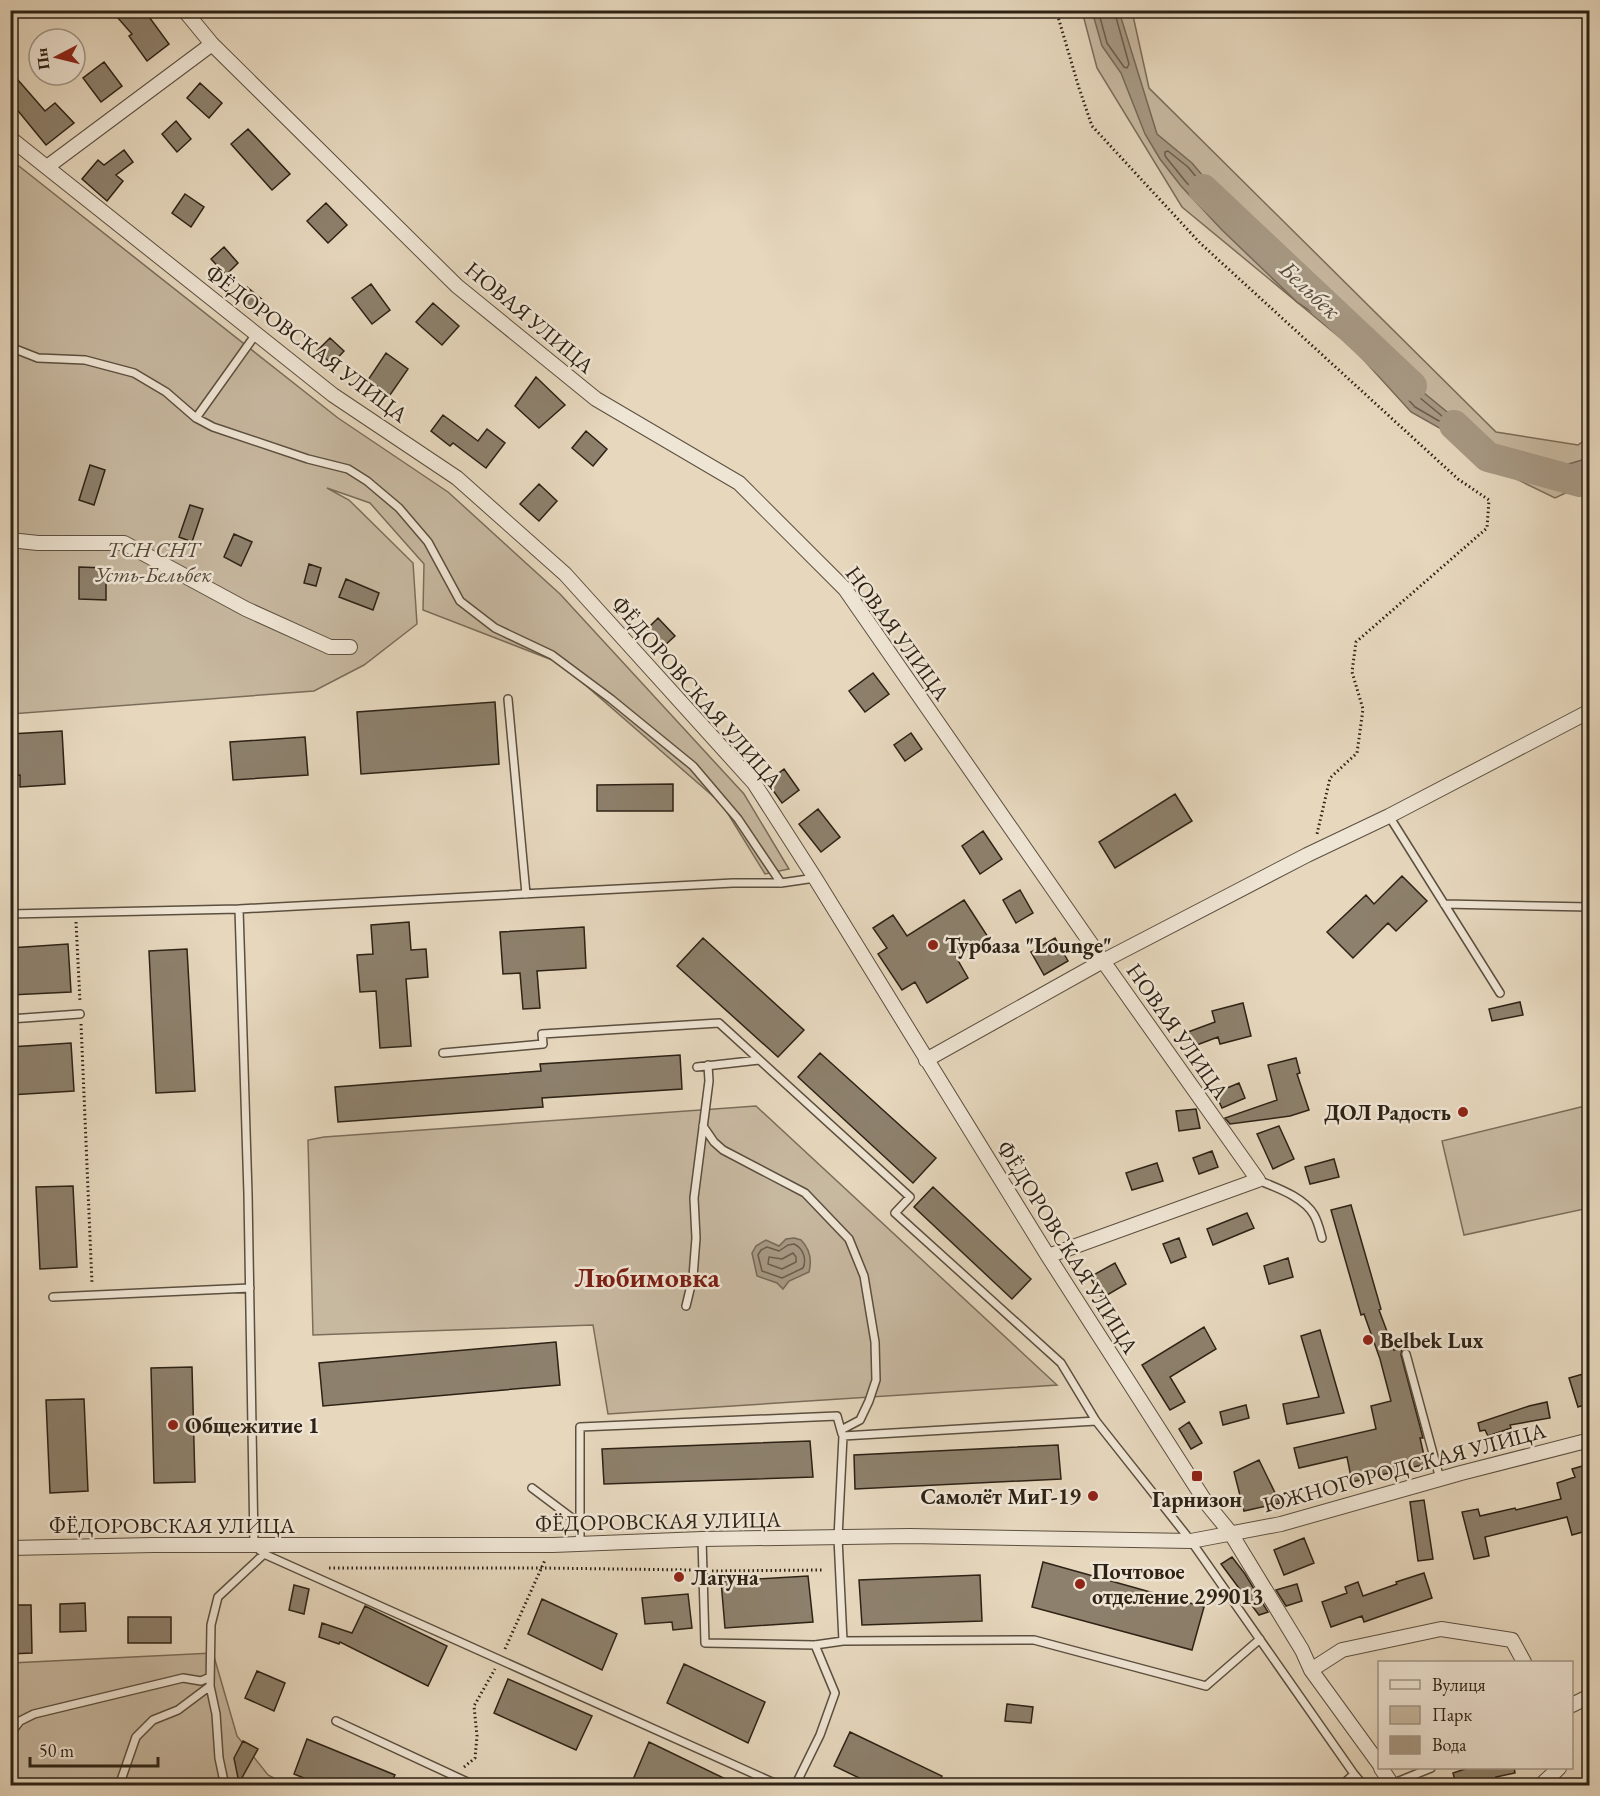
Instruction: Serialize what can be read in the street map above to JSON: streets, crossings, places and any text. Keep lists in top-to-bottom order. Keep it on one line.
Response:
{"streets":{"street":["НОВАЯ УЛИЦА","ФЁДОРОВСКАЯ УЛИЦА","ЮЖНОГОРОДСКАЯ УЛИЦА"]},"crossings":[["ФЁДОРОВСКАЯ УЛИЦА","ЮЖНОГОРОДСКАЯ УЛИЦА"]],"districts":["Любимовка"],"water":["Бельбек"],"parks":["ТСН СНТ Усть-Бельбек"],"places":{"other":["Турбаза \"Lounge\"","ДОЛ Радость","Belbek Lux","Общежитие 1","Самолёт МиГ-19","Лагуна","Почтовое отделение 299013"],"transit":["Гарнизон"]},"legend":["Вулиця","Парк","Вода"],"scale_bar":"50 m","north":"left"}
